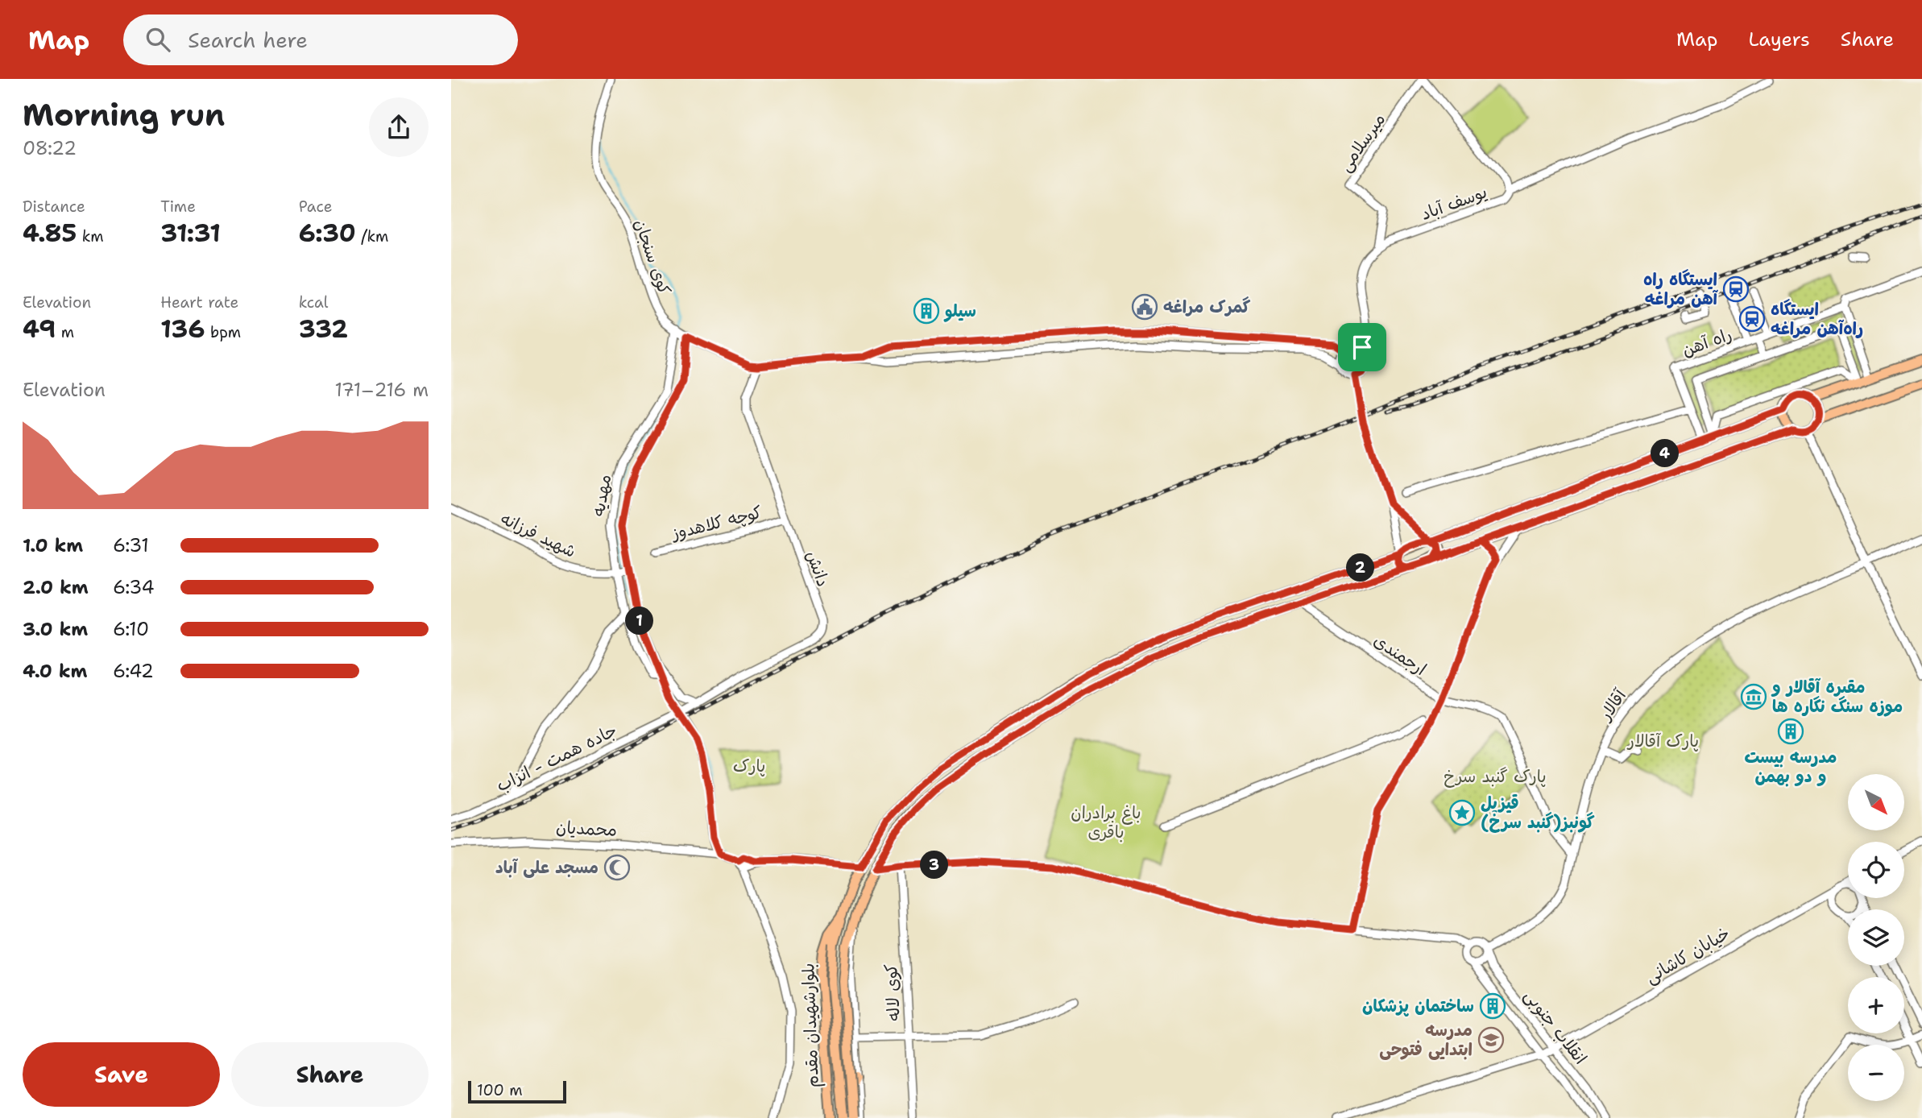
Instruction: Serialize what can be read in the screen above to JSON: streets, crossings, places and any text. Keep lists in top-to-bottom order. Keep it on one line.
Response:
{"streets":{"main road":["بلوارشهیدان مقدم"],"street":["میرسلامی","یوسف آباد","کوی سنجان","راه آهن","مهدیه","کوچه کلاهدوز","شهید فرزانه","دانش","ارجمندی","آقالار","جاده همت - انزاب","محمدیان","خیابان کاشانی","کوی لاله","انقلاب جنوبی"]},"crossings":[["میرسلامی","یوسف آباد"],["کوی سنجان","مهدیه"],["کوی سنجان","دانش"],["راه آهن","بلوارشهیدان مقدم"],["مهدیه","شهید فرزانه"],["کوچه کلاهدوز","دانش"],["دانش","جاده همت - انزاب"],["ارجمندی","آقالار"],["آقالار","انقلاب جنوبی"],["خیابان کاشانی","انقلاب جنوبی"]],"parks":["پارک آقالار","پارک","پارک گنبد سرخ","باغ برادران باقری"],"places":{"station":["ایستگاه راه آهن مراغه","ایستگاه راه‌آهن مراغه"],"public building":["گمرک مراغه"],"building":["سیلو","مدرسه بیست و دو بهمن","ساختمان پزشکان"],"museum":["مقبره آقالار و موزه سنگ نگاره ها"],"place":["قیزیل گونبز(گنبد سرخ)"],"mosque":["مسجد علی آباد"],"school or university":["مدرسه ابتدایی فتوحی"]},"scale_bar":"100 m","north":"bottom right","page":{"header":"Map","search":"Search here","nav":["Map","Layers","Share"],"heading":["Morning run","08:22"],"stats":[["Distance","4.85 km"],["Time","31:31"],["Pace","6:30 /km"],["Elevation","49 m"],["Heart rate","136 bpm"],["kcal","332"]],"chart":["Elevation","171–216 m"],"pins":["4","2","1","3"],"list":[{"name":"1.0 km","note":"6:31"},{"name":"2.0 km","note":"6:34"},{"name":"3.0 km","note":"6:10"},{"name":"4.0 km","note":"6:42"}],"map_buttons":["+","−"],"buttons":["Save","Share"],"scale":"100 m"}}
